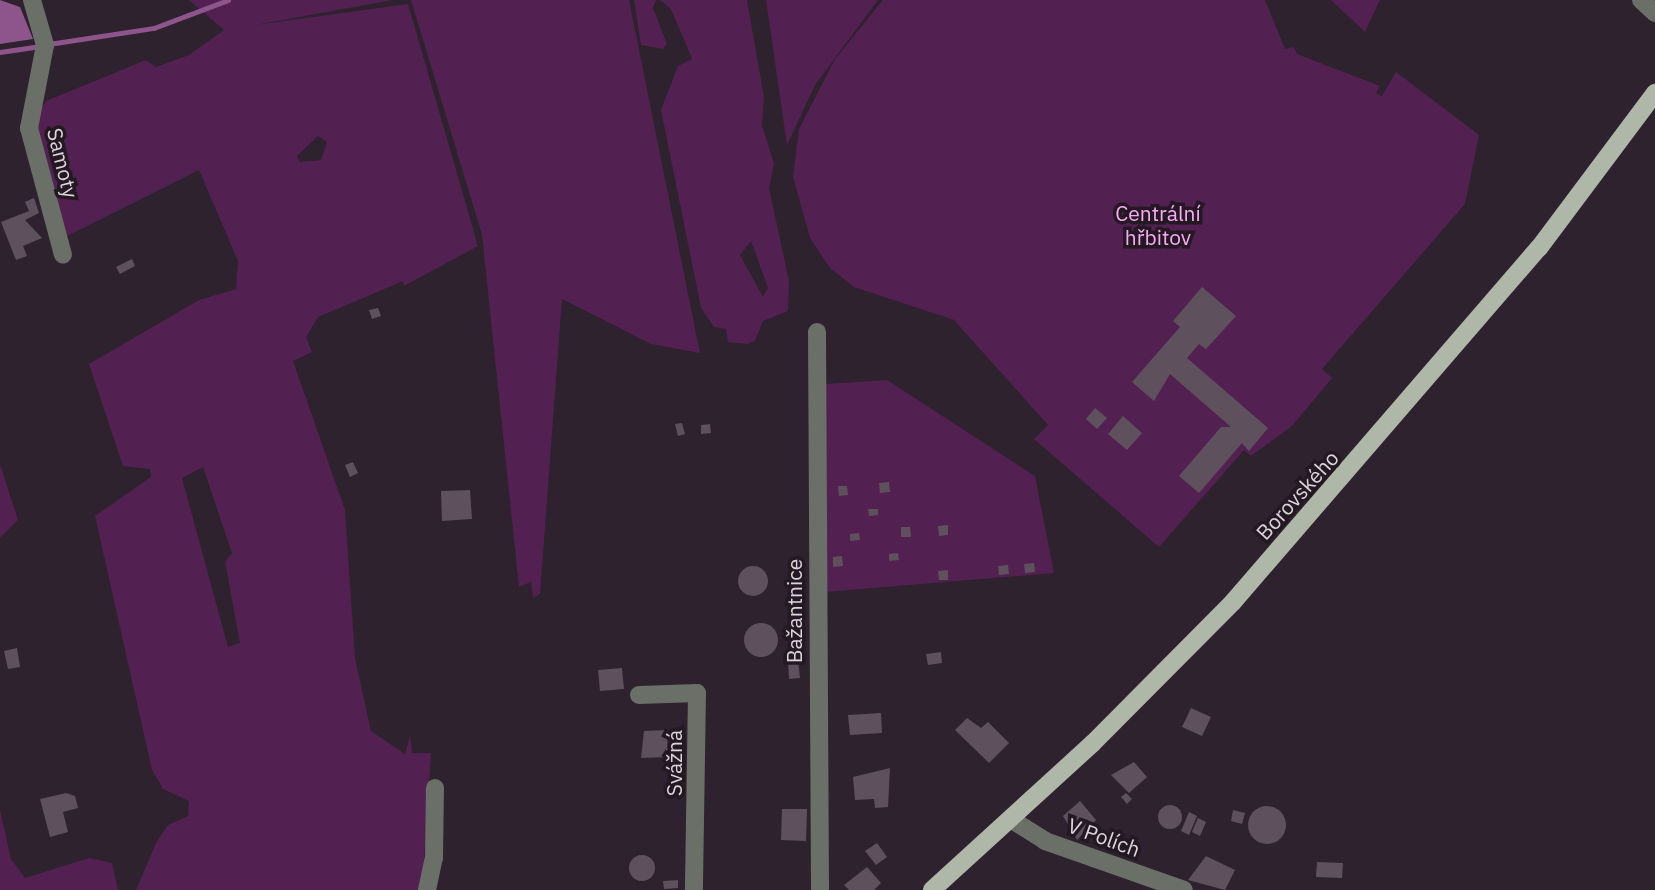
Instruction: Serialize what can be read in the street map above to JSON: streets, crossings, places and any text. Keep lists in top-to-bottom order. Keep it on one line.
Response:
{"streets":{"main road":["Borovského"],"street":["Samoty","Bažantnice","Svážná","V Polích"]},"crossings":[["Borovského","V Polích"]],"parks":["Centrální hřbitov"]}
